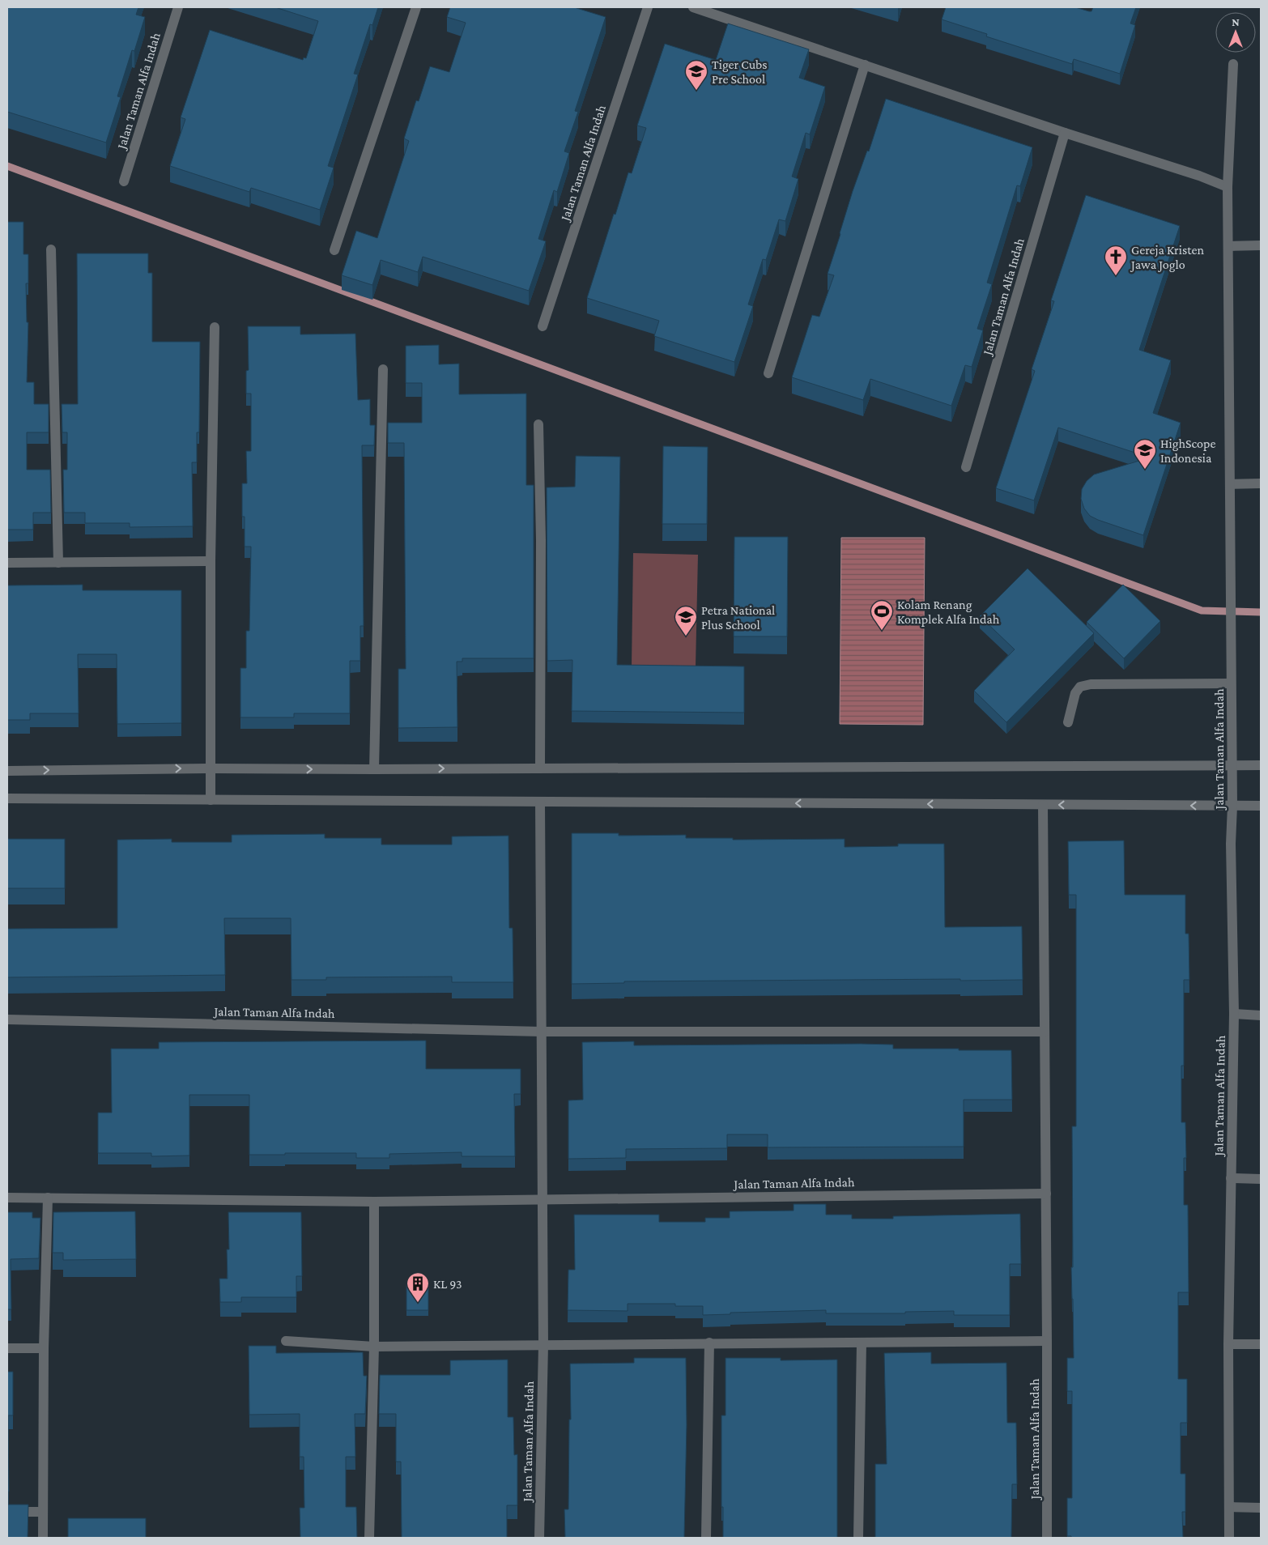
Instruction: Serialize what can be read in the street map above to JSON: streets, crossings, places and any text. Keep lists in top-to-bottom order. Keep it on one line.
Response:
{"streets":{"street":["Jalan Taman Alfa Indah"]},"places":{"school or university":["Tiger Cubs Pre School","HighScope Indonesia","Petra National Plus School"],"church":["Gereja Kristen Jawa Joglo"],"sports":["Kolam Renang Komplek Alfa Indah"],"building":["KL 93"]},"north":"top"}
